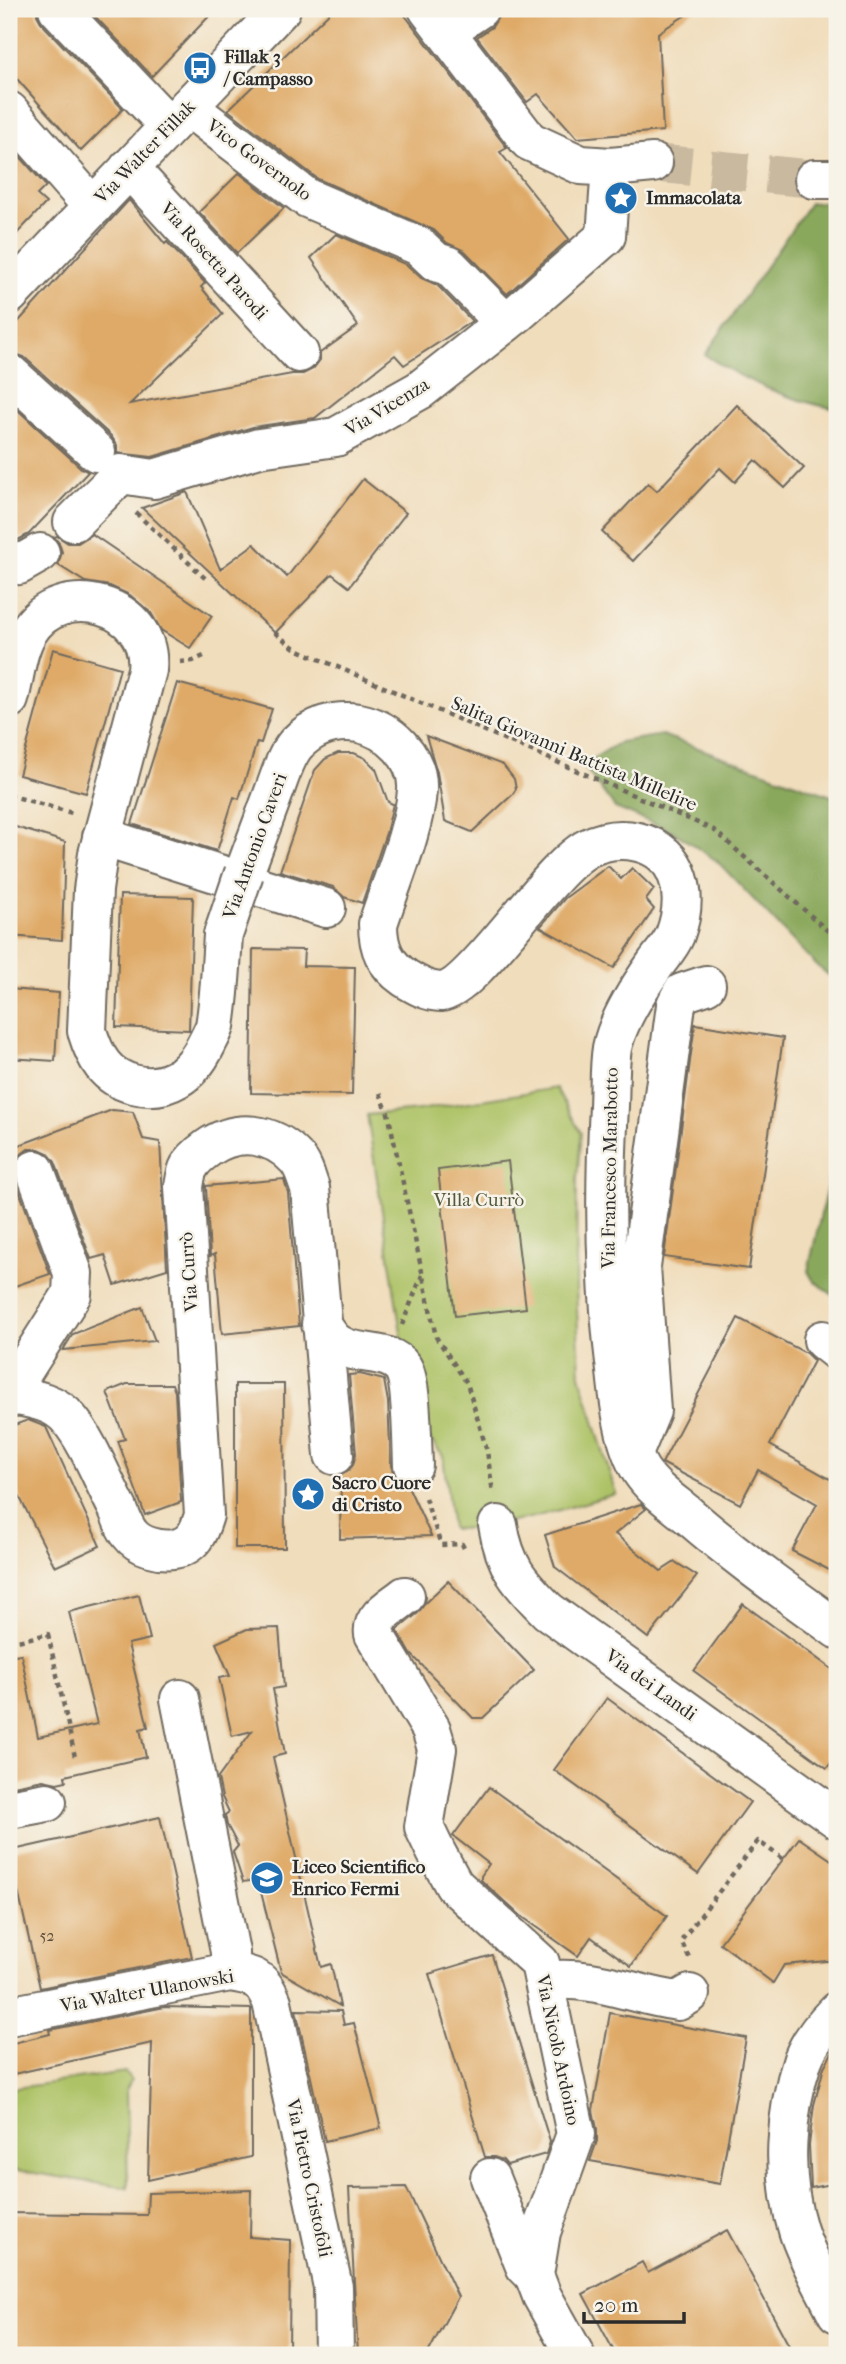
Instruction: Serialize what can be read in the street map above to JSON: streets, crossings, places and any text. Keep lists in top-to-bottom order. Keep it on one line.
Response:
{"streets":{"street":["Via Walter Fillak","Vico Governolo","Via Rosetta Parodi","Via Vicenza","Via Antonio Caveri","Via Francesco Marabotto","Via Currò","Via dei Landi","Via Walter Ulanowski","Via Nicolò Ardoino","Via Pietro Cristofoli"],"path":["Salita Giovanni Battista Millelire"]},"crossings":[["Via Walter Fillak","Vico Governolo"],["Via Walter Fillak","Via Rosetta Parodi"],["Vico Governolo","Via Vicenza"],["Via Antonio Caveri","Via Francesco Marabotto"],["Via Walter Ulanowski","Via Pietro Cristofoli"]],"parks":["Villa Currò"],"places":{"bus stop":["Fillak 3 / Campasso"],"place":["Immacolata","Sacro Cuore di Cristo"],"school or university":["Liceo Scientifico Enrico Fermi"]},"house_numbers":["52"],"scale_bar":"20 m"}
